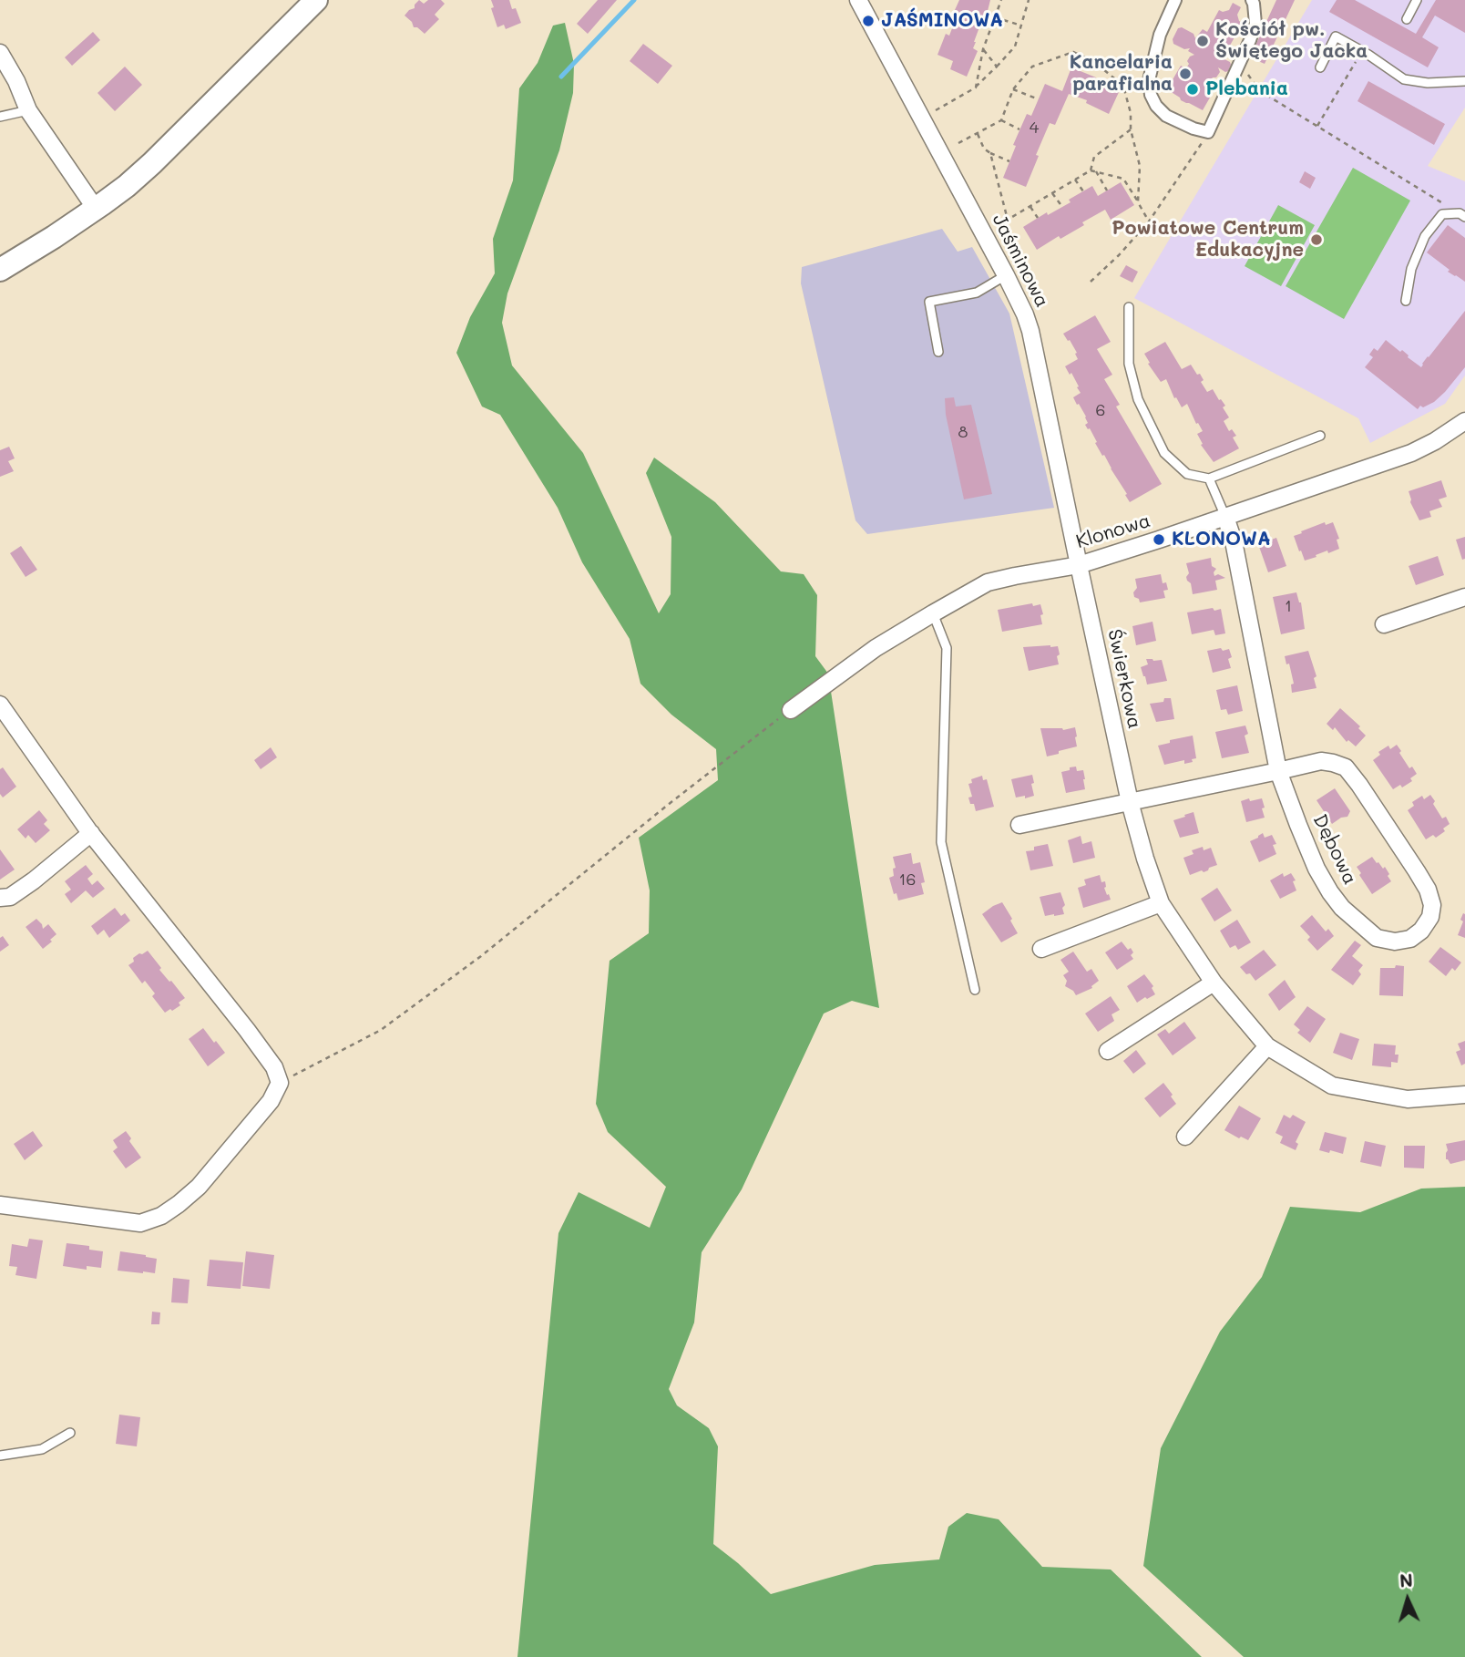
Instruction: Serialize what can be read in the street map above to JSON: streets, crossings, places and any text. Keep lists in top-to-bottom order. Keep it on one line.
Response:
{"streets":{"street":["Jaśminowa","Klonowa","Świerkowa","Dębowa"]},"crossings":[["Jaśminowa","Klonowa"],["Jaśminowa","Świerkowa"],["Klonowa","Świerkowa"],["Klonowa","Dębowa"]],"places":["JAŚMINOWA","Kościół pw. Świętego Jacka","Kancelaria parafialna","Plebania","Powiatowe Centrum Edukacyjne","KLONOWA"],"house_numbers":["4","6","8","1","16"],"north":"top"}
